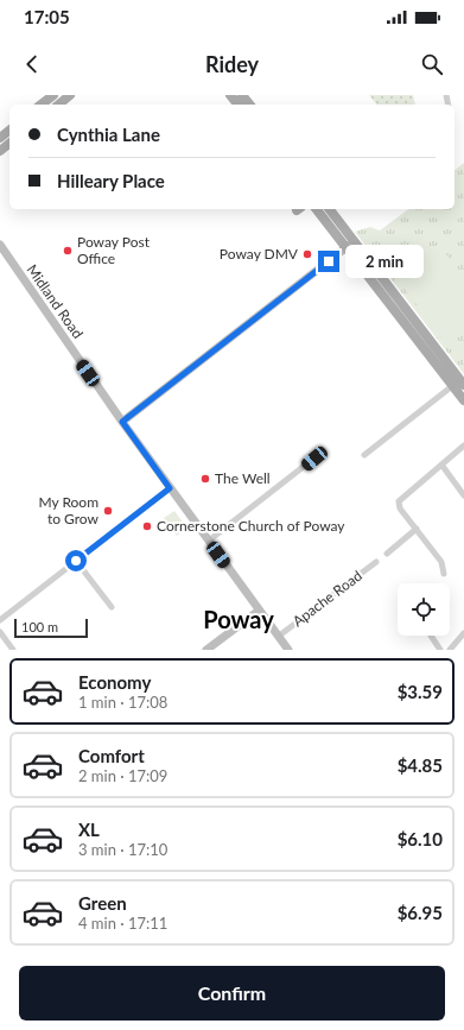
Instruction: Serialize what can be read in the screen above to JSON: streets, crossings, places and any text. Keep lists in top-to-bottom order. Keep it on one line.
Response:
{"streets":{"main road":["Midland Road"],"street":["Apache Road"]},"crossings":[["Midland Road","Apache Road"]],"districts":["Poway"],"places":["Poway Post Office","Poway DMV","The Well","My Room to Grow","Cornerstone Church of Poway"],"scale_bar":"100 m","page":{"status":"17:05","header":"Ridey","banner":["Cynthia Lane","Hilleary Place"],"bubble":"2 min","scale":"100 m","list":[{"name":"Economy","note":"1 min · 17:08","value":"$3.59"},{"name":"Comfort","note":"2 min · 17:09","value":"$4.85"},{"name":"XL","note":"3 min · 17:10","value":"$6.10"},{"name":"Green","note":"4 min · 17:11","value":"$6.95"}],"buttons":"Confirm"}}
